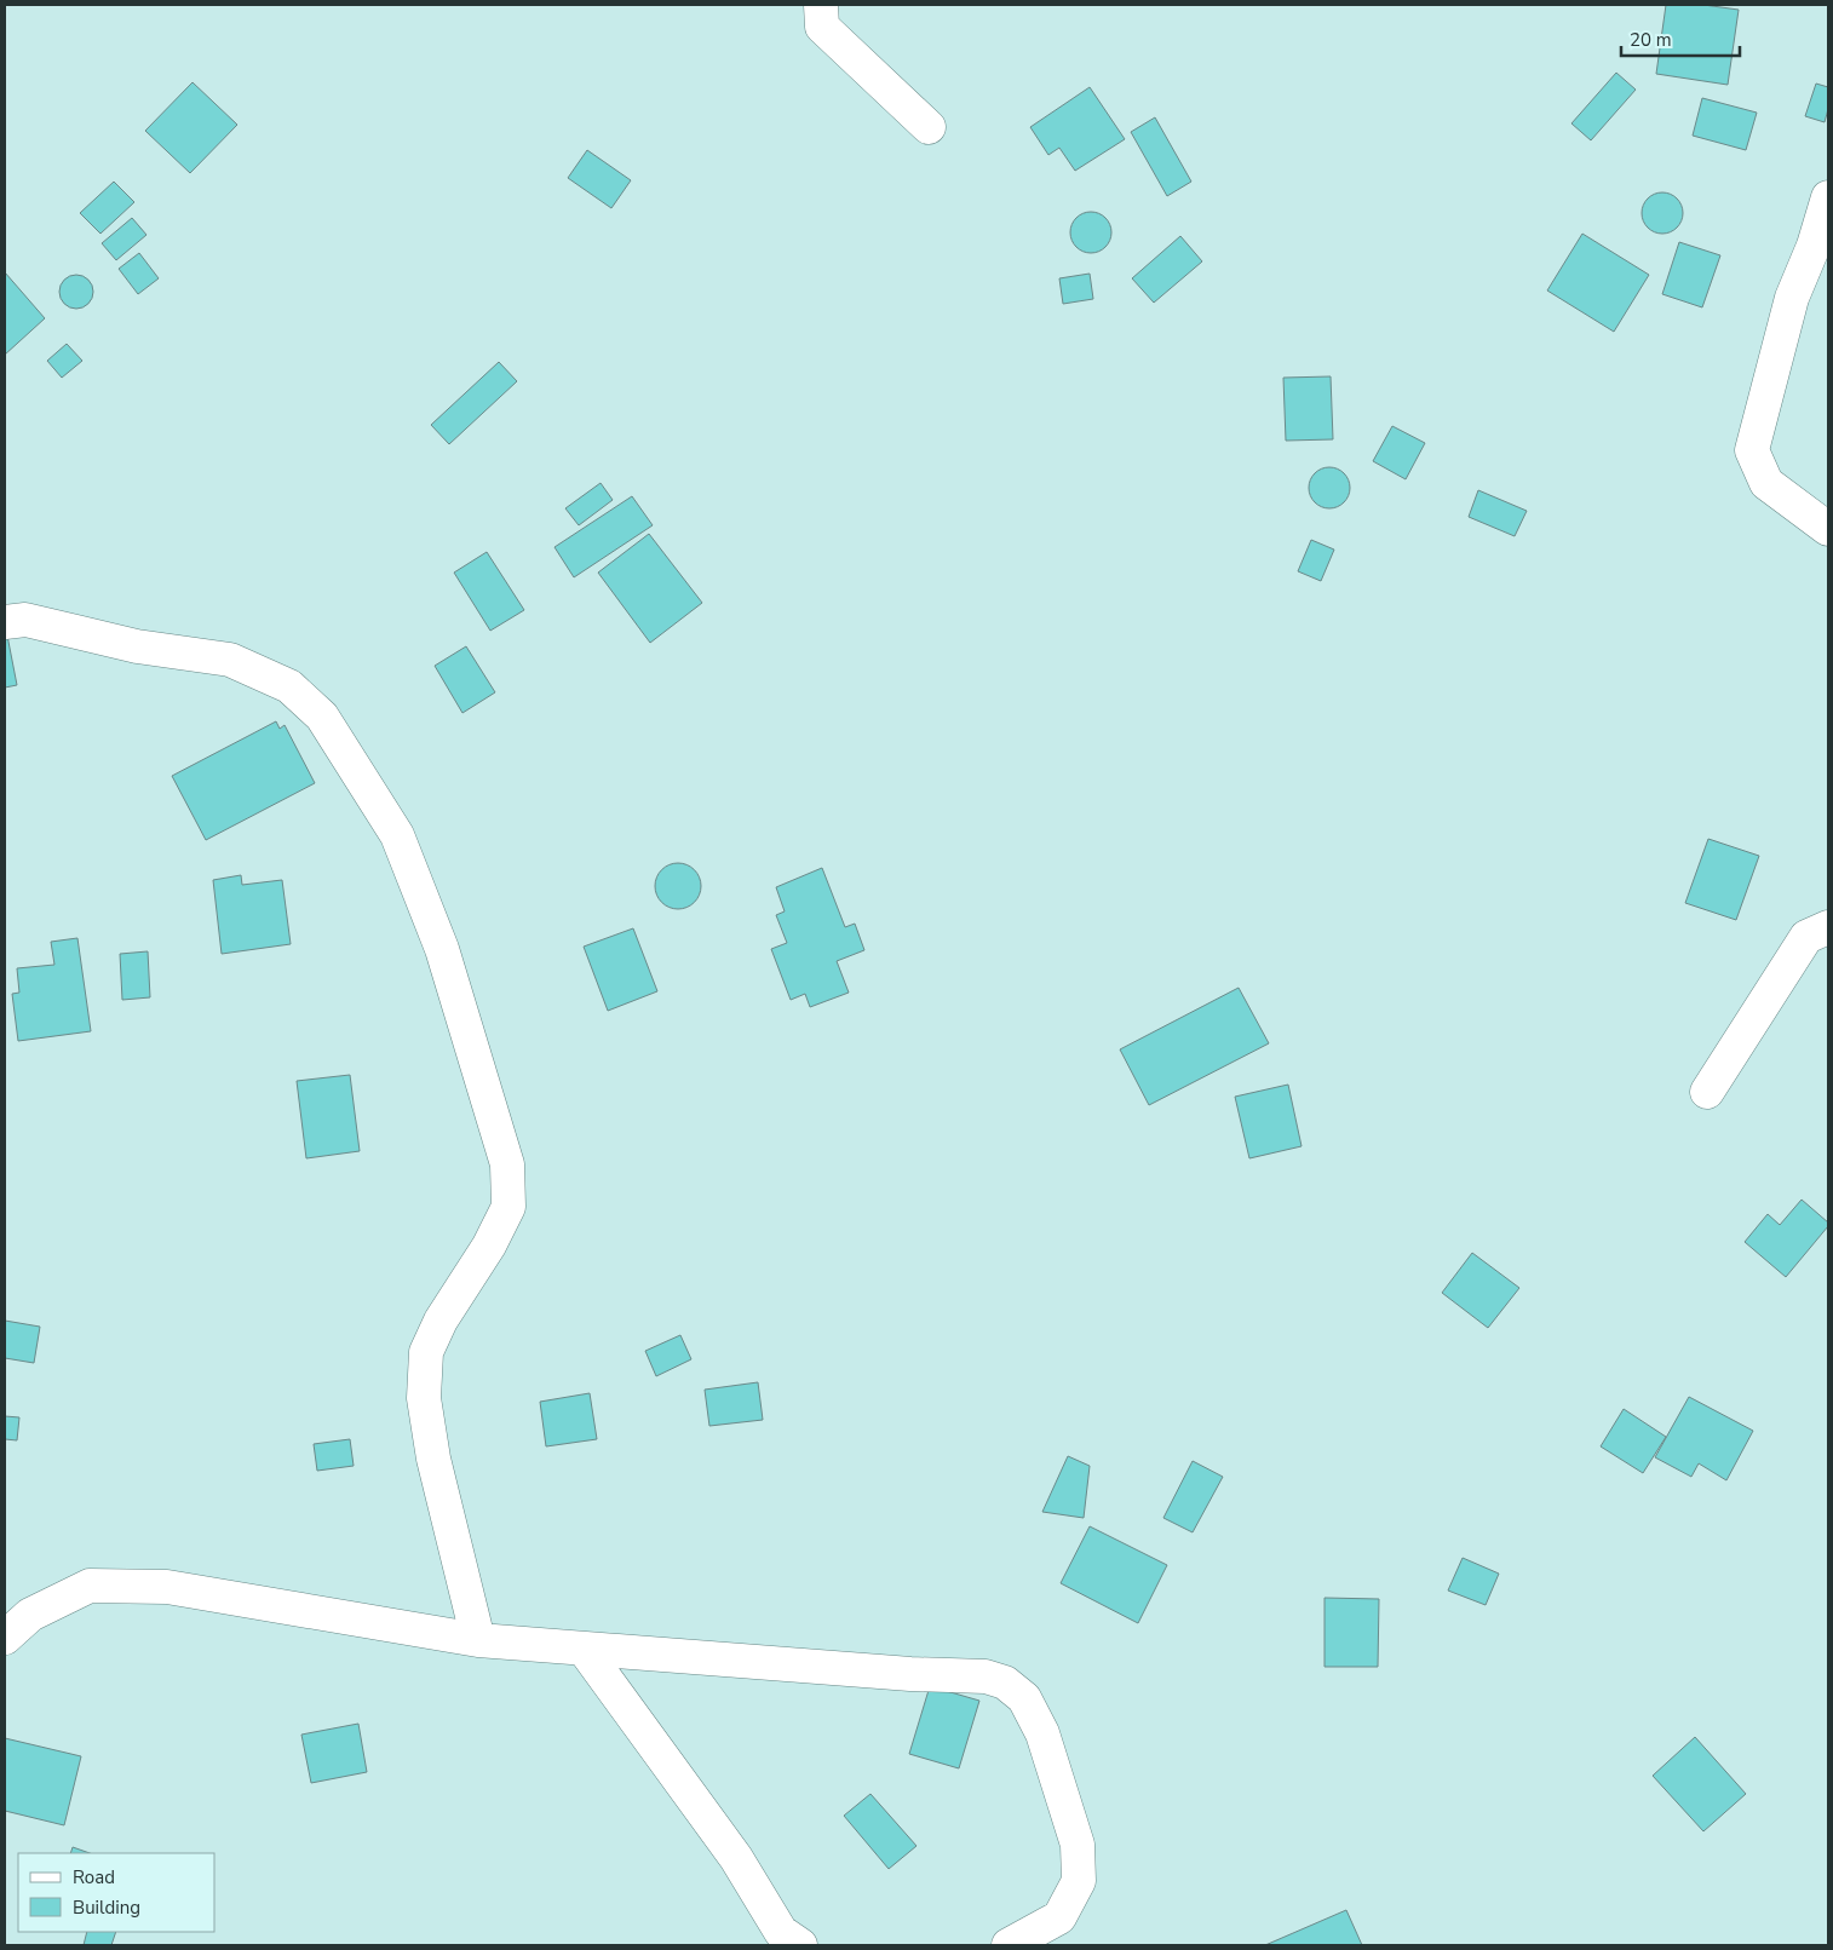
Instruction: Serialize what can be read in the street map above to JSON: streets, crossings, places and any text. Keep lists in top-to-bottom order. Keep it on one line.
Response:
{"legend":["Road","Building"],"scale_bar":"20 m"}
